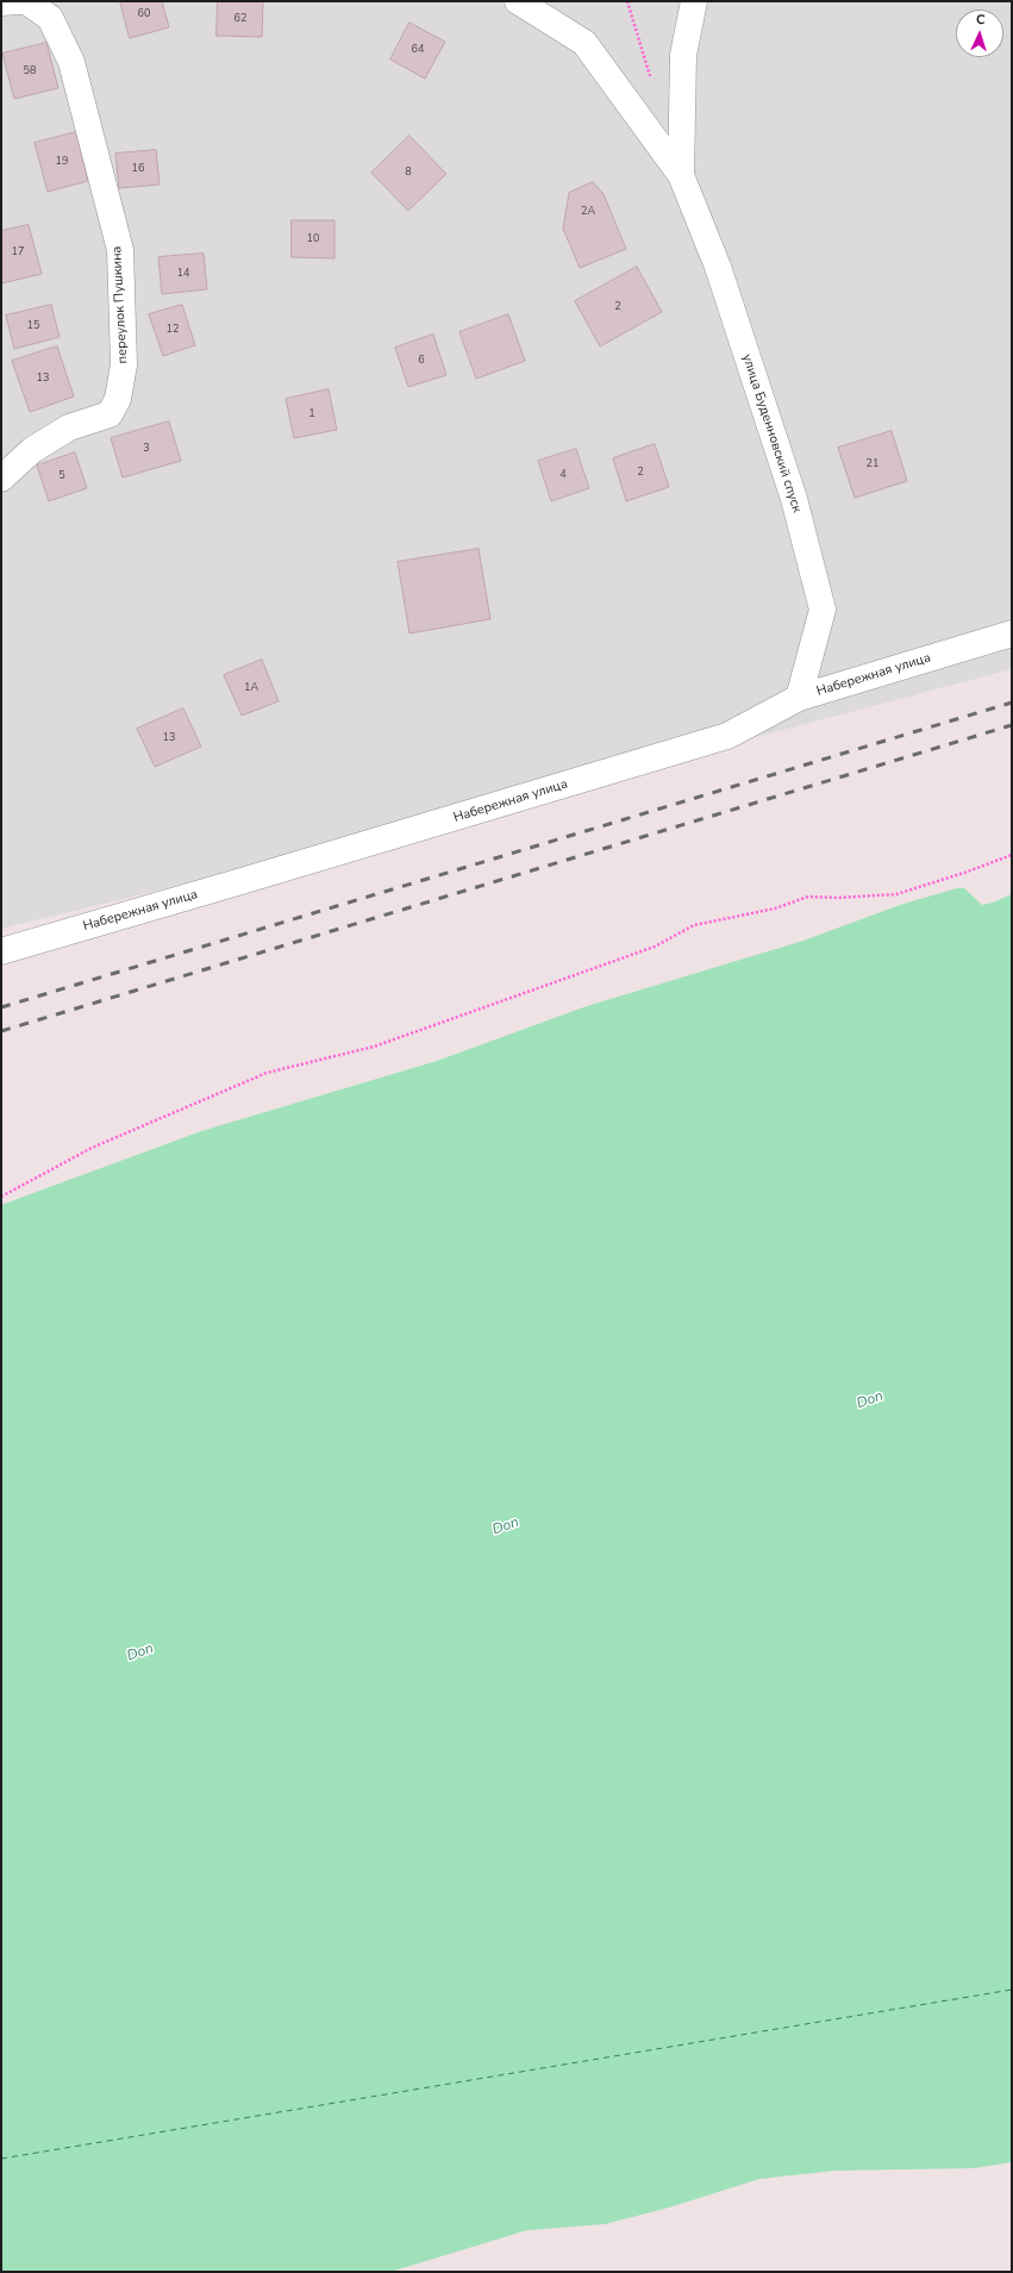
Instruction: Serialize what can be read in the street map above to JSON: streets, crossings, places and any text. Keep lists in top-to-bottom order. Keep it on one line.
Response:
{"streets":{"street":["переулок Пушкина","улица Буденновский спуск","Набережная улица"]},"crossings":[["улица Буденновский спуск","Набережная улица"]],"water":["Don"],"house_numbers":["60","62","64","58","19","16","8","2А","10","17","14","2","15","12","6","13","1","3","21","2","4","5","1А","13"],"north":"top"}
